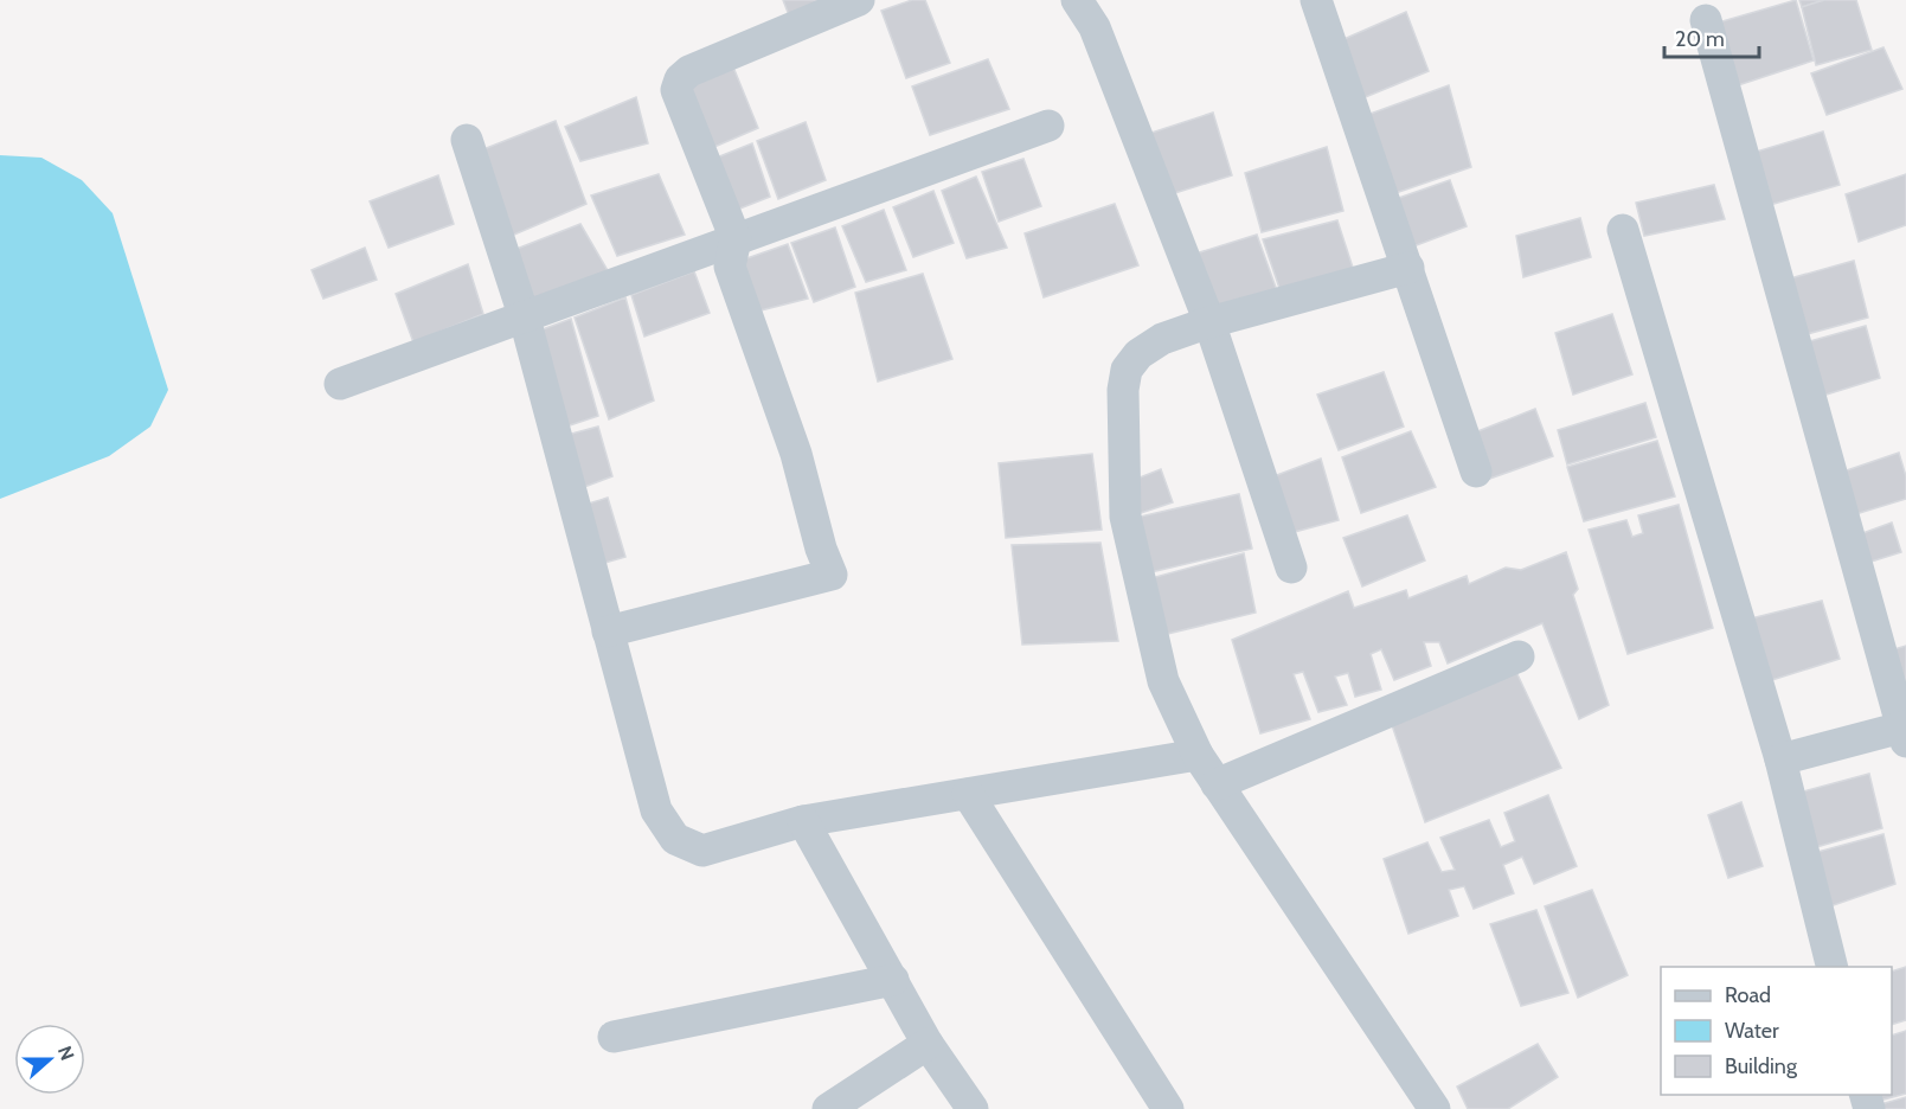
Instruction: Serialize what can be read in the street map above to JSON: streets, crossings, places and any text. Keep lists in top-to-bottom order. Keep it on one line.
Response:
{"legend":["Road","Water","Building"],"scale_bar":"20 m","north":"right"}
